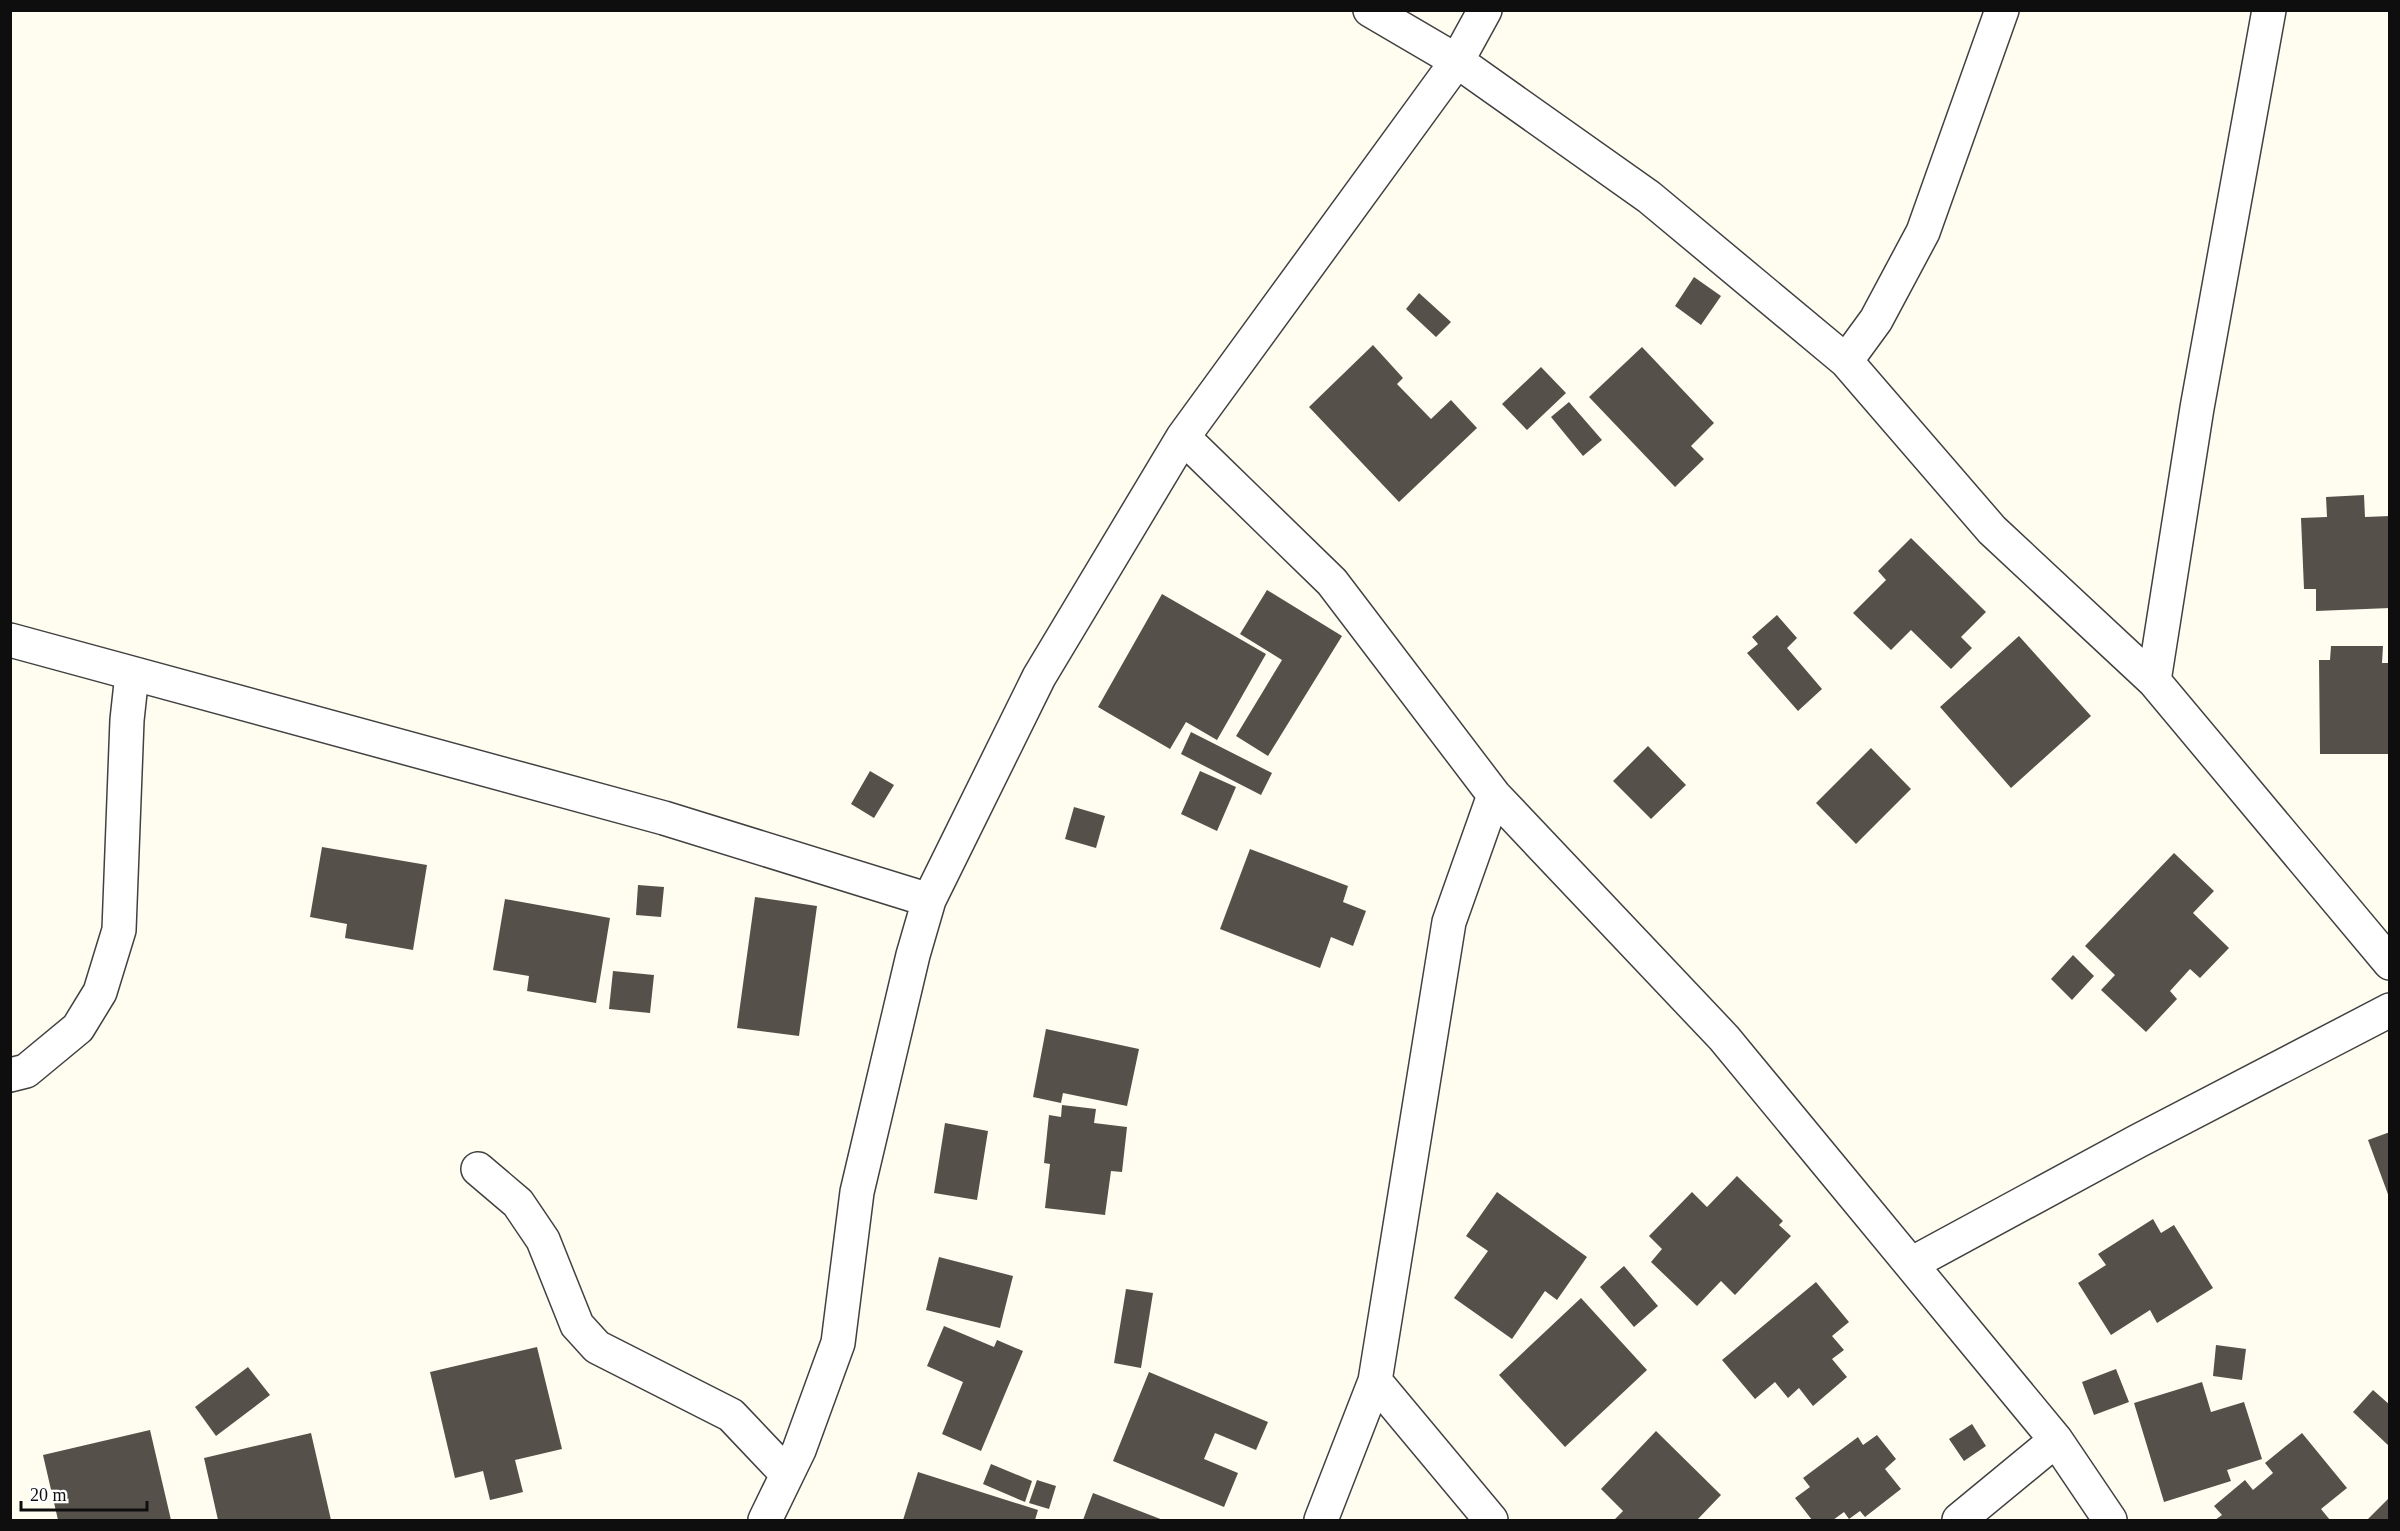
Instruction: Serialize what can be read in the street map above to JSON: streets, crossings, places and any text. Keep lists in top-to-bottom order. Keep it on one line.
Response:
{"scale_bar":"20 m"}
